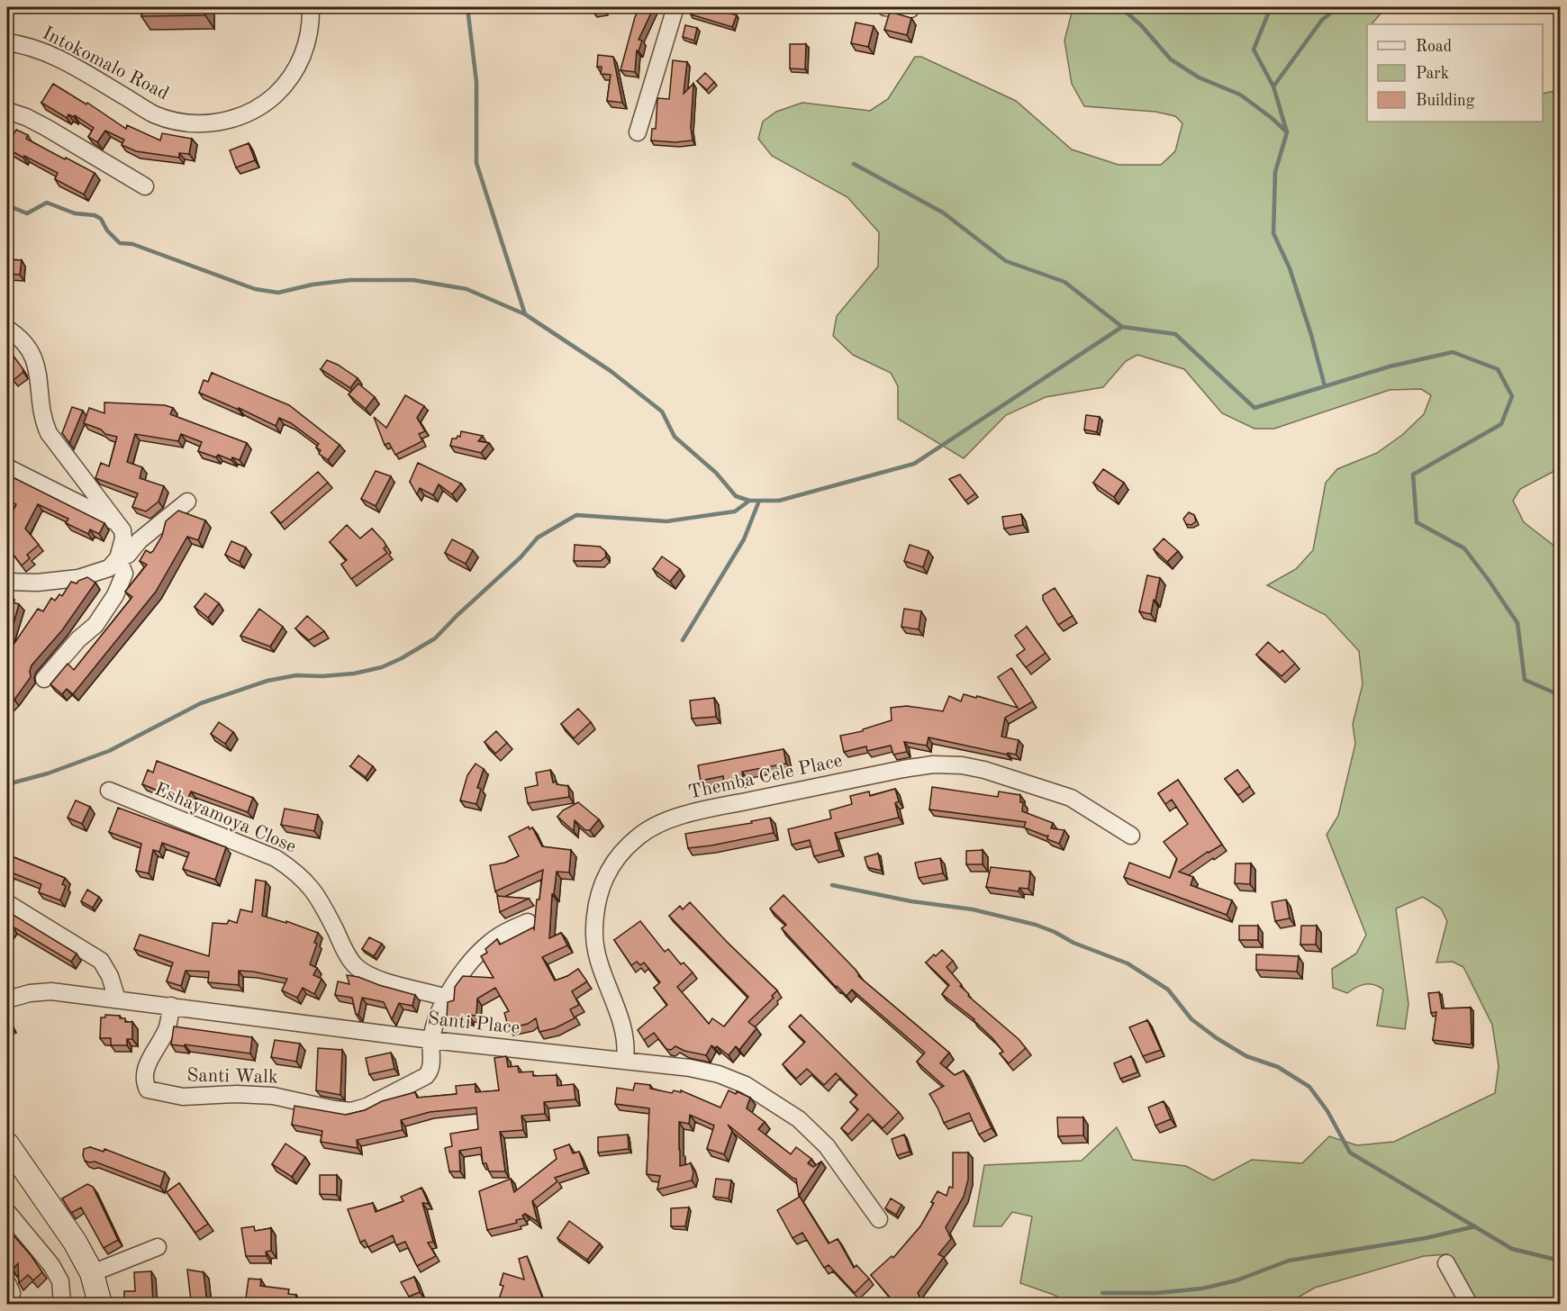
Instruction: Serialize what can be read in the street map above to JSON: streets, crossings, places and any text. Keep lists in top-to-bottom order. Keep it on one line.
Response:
{"streets":{"street":["Intokomalo Road","Themba Cele Place","Eshayamoya Close","Santi Place","Santi Walk"]},"crossings":[["Themba Cele Place","Santi Place"],["Santi Place","Santi Walk"]],"legend":["Road","Park","Building"]}
